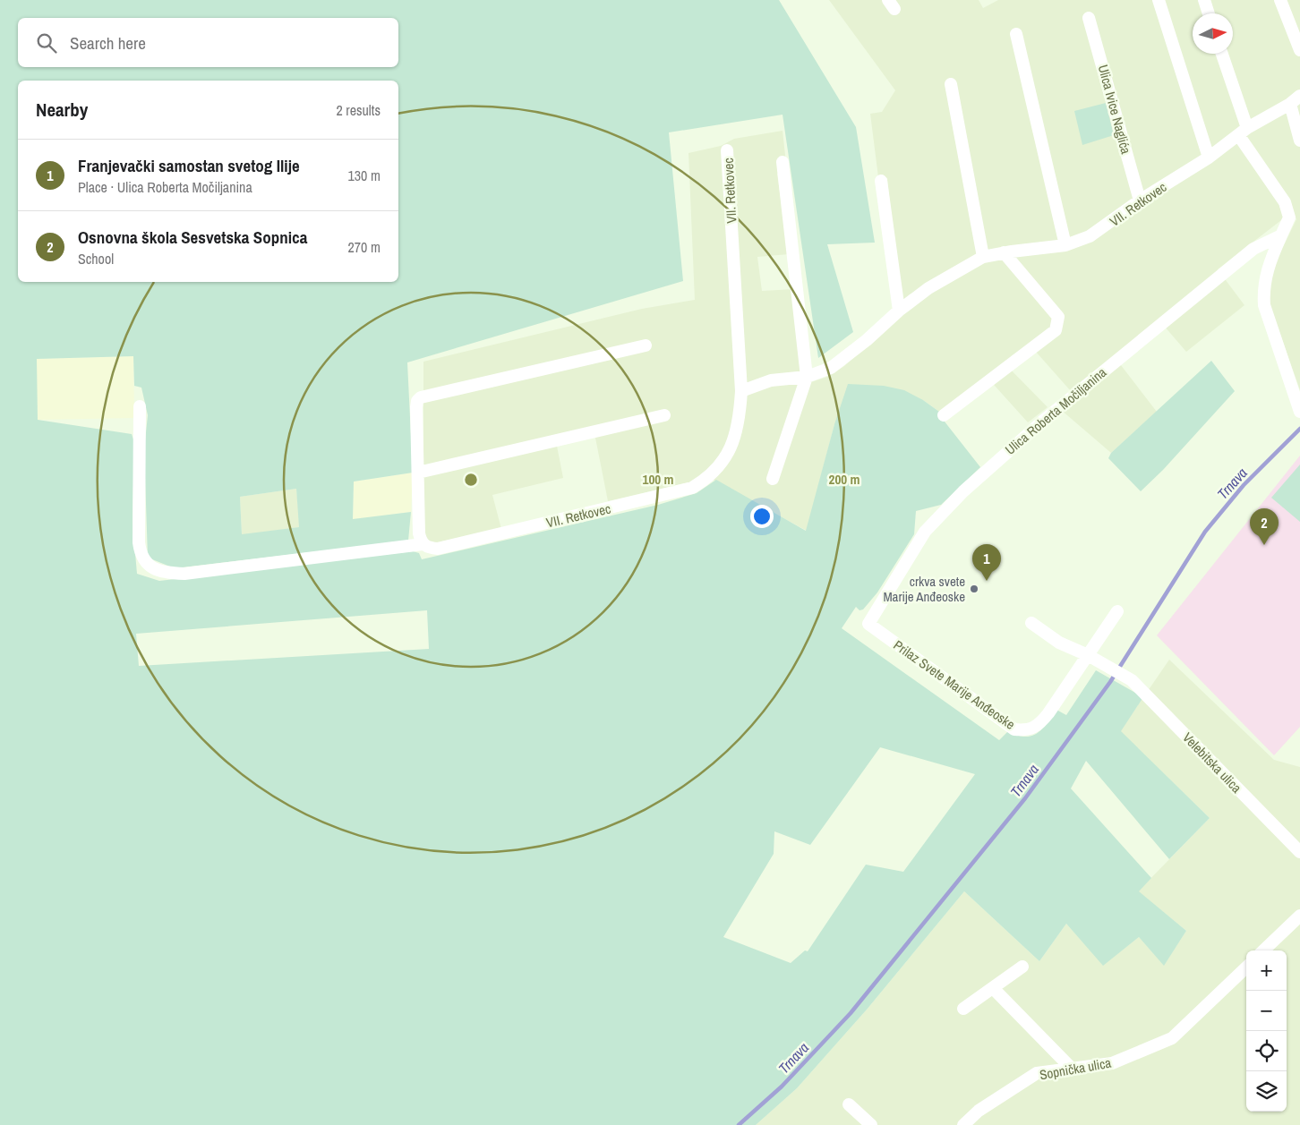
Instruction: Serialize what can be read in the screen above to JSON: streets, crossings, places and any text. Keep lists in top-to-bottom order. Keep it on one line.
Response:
{"streets":{"street":["Ulica Ivice Naglića","VII. Retkovec","Ulica Roberta Močiljanina","Prilaz Svete Marije Anđeoske","Velebitska ulica","Sopnička ulica"]},"crossings":[["Ulica Ivice Naglića","VII. Retkovec"],["Ulica Roberta Močiljanina","Prilaz Svete Marije Anđeoske"],["Prilaz Svete Marije Anđeoske","Velebitska ulica"]],"water":["Trnava"],"places":["crkva svete Marije Anđeoske"],"north":"right","page":{"search":"Search here","heading":["Nearby","2 results"],"list":[{"mark":"1","name":"Franjevački samostan svetog Ilije","note":"Place · Ulica Roberta Močiljanina","value":"130 m"},{"mark":"2","name":"Osnovna škola Sesvetska Sopnica","note":"School","value":"270 m"}],"pins":["2","1"],"map_buttons":["+","−"]},"rings":["100 m","200 m"]}
